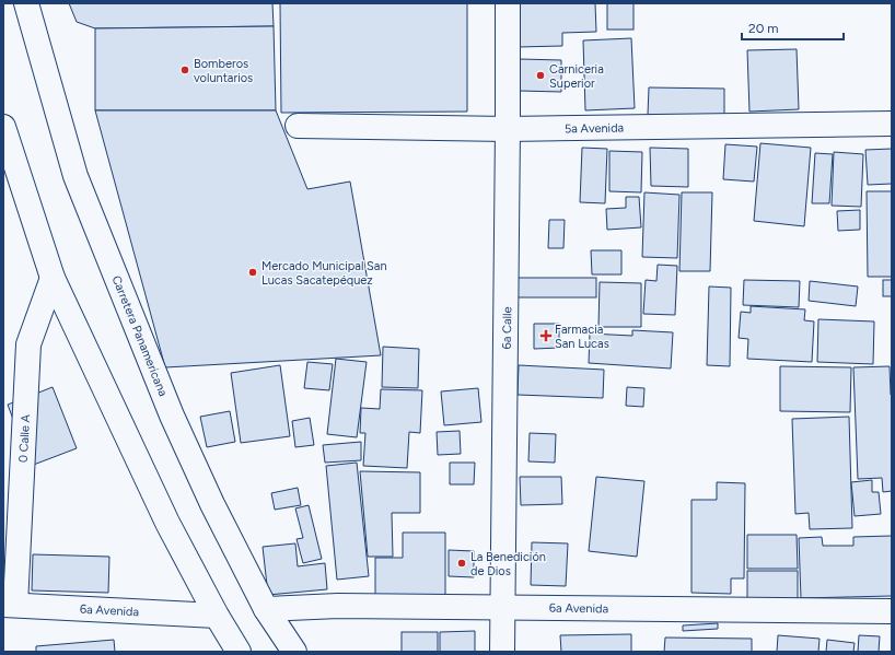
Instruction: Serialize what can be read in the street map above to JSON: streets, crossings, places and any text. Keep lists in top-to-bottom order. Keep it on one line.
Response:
{"streets":{"main road":["5a Avenida","6a Calle","Carretera Panamericana","0 Calle A","6a Avenida"]},"crossings":[["5a Avenida","6a Calle"],["6a Calle","6a Avenida"],["Carretera Panamericana","6a Avenida"],["0 Calle A","6a Avenida"]],"places":{"other":["Bomberos voluntarios","Carniceria Superior","Mercado Municipal San Lucas Sacatepéquez","La Benedición de Dios"],"health":["Farmacia San Lucas"]},"scale_bar":"20 m"}
